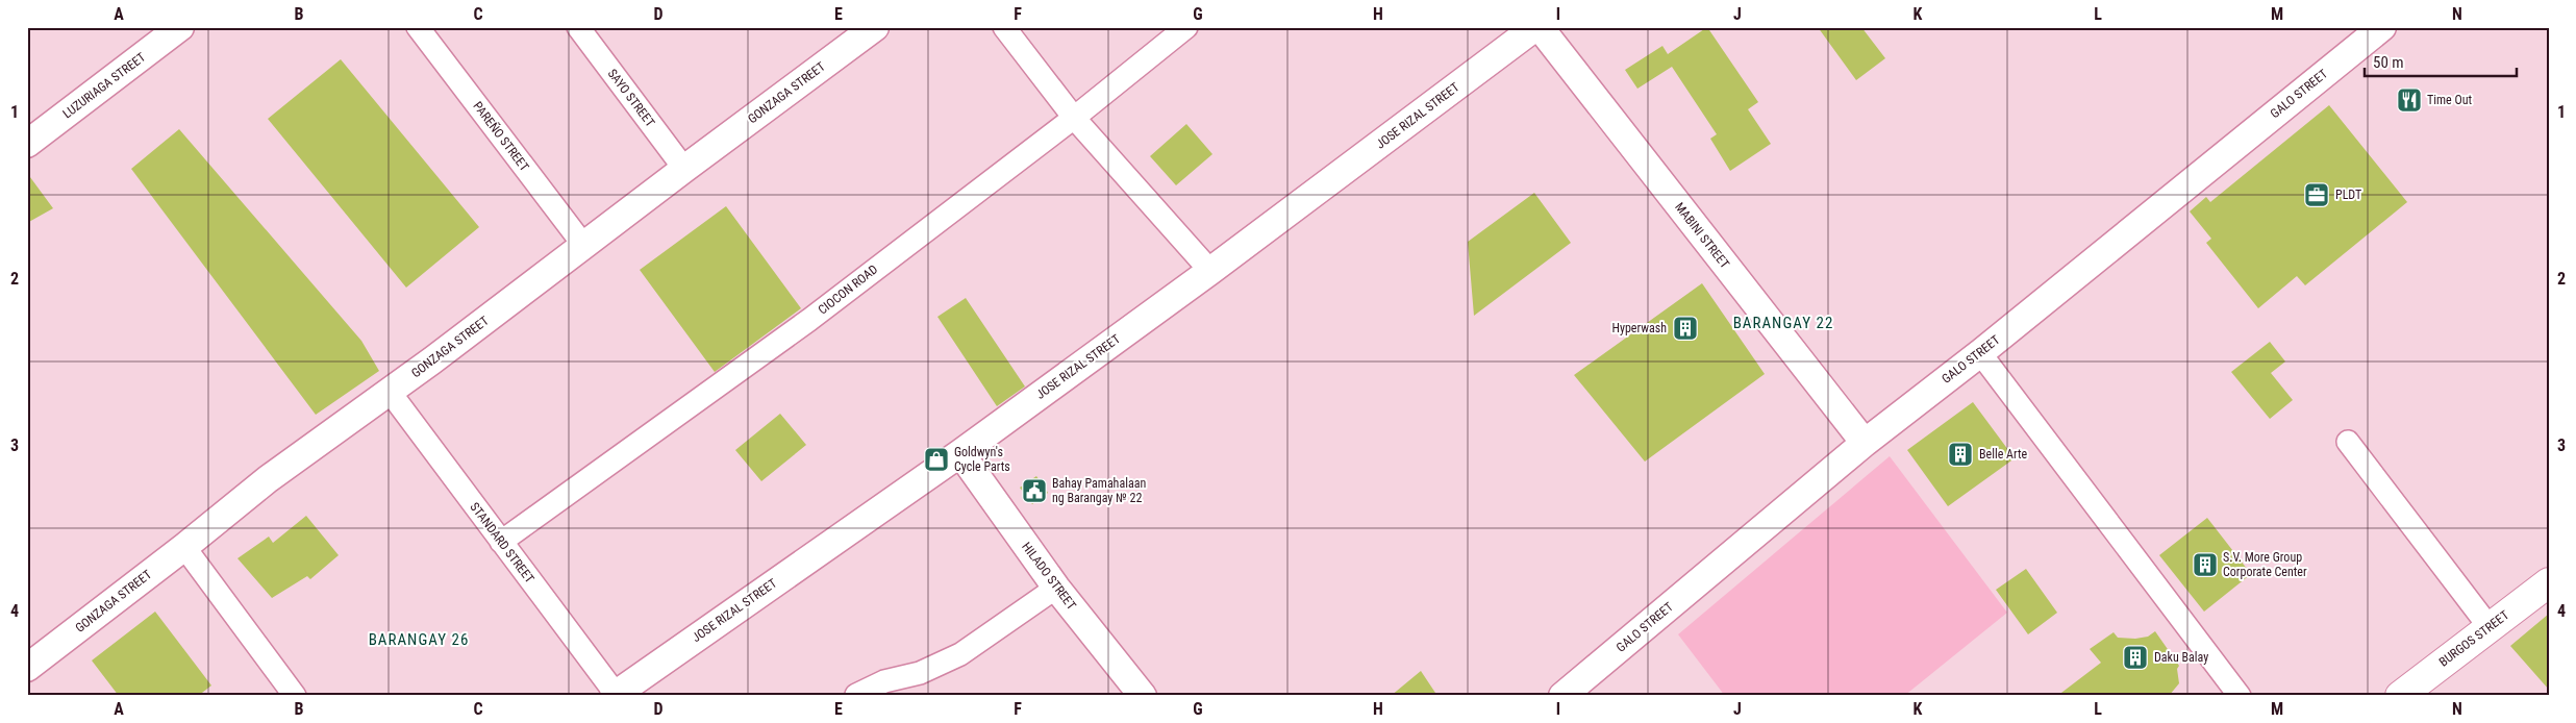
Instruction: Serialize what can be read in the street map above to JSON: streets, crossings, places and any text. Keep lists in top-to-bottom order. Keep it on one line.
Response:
{"streets":{"main road":["BURGOS STREET"],"street":["LUZURIAGA STREET","GONZAGA STREET","GALO STREET","SAYO STREET","JOSE RIZAL STREET","PAREÑO STREET","MABINI STREET","CIOCON ROAD","STANDARD STREET","HILADO STREET"]},"crossings":[["GONZAGA STREET","SAYO STREET"],["GONZAGA STREET","PAREÑO STREET"],["GONZAGA STREET","STANDARD STREET"],["GALO STREET","MABINI STREET"],["JOSE RIZAL STREET","MABINI STREET"],["JOSE RIZAL STREET","STANDARD STREET"],["JOSE RIZAL STREET","HILADO STREET"],["CIOCON ROAD","STANDARD STREET"]],"districts":["BARANGAY 22","BARANGAY 26"],"places":{"restaurant":["Time Out"],"office":["PLDT"],"building":["Hyperwash","Belle Arte","S.V. More Group Corporate Center","Daku Balay"],"shop":["Goldwyn's Cycle Parts"],"public building":["Bahay Pamahalaan ng Barangay № 22"]},"scale_bar":"50 m","grid":{"columns":["A","B","C","D","E","F","G","H","I","J","K","L","M","N"],"rows":["1","2","3","4"]}}
